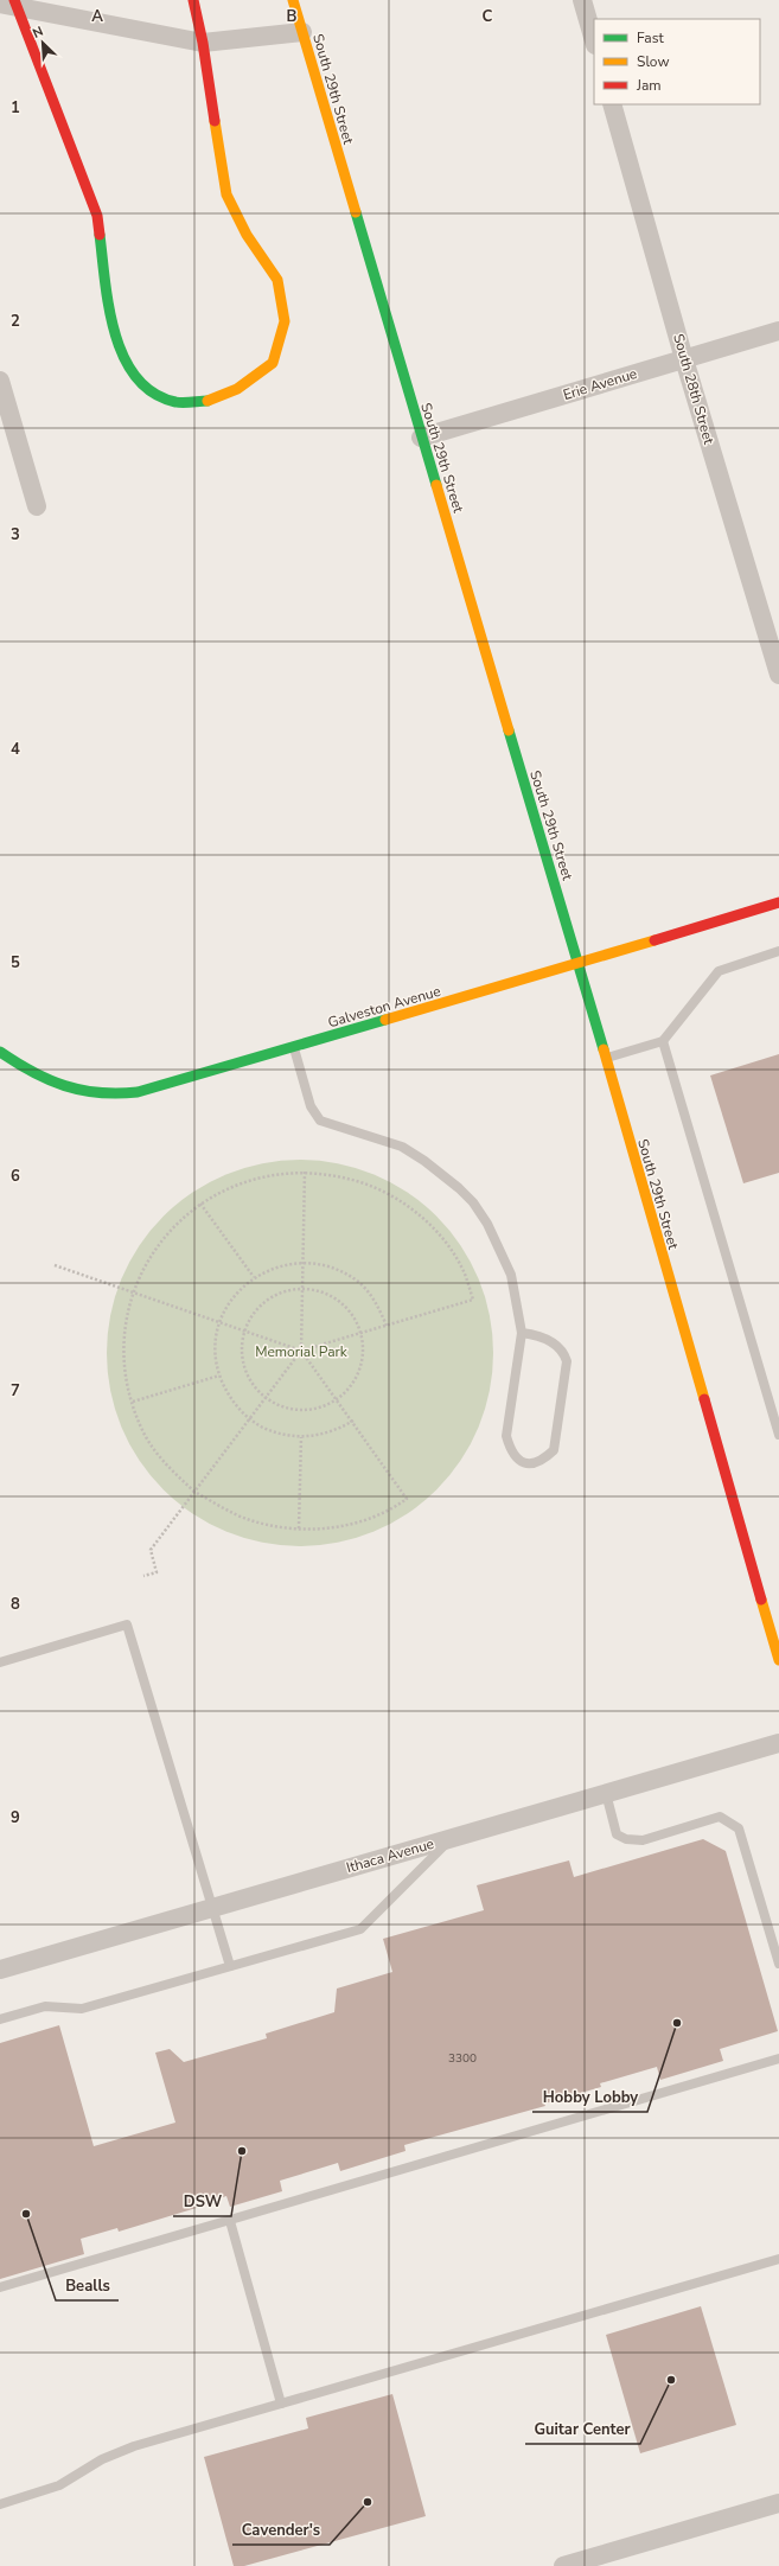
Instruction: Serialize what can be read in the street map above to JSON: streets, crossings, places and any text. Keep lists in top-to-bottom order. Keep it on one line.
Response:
{"streets":{"street":["South 29th Street","Erie Avenue","South 28th Street","Galveston Avenue","Ithaca Avenue"]},"crossings":[["South 29th Street","Erie Avenue"],["South 29th Street","Galveston Avenue"],["Erie Avenue","South 28th Street"]],"parks":["Memorial Park"],"places":["Hobby Lobby","DSW","Bealls","Guitar Center","Cavender's"],"house_numbers":["3300"],"legend":["Fast","Slow","Jam"],"north":"top left","grid":{"columns":["A","B","C"],"rows":["1","2","3","4","5","6","7","8","9"]}}
